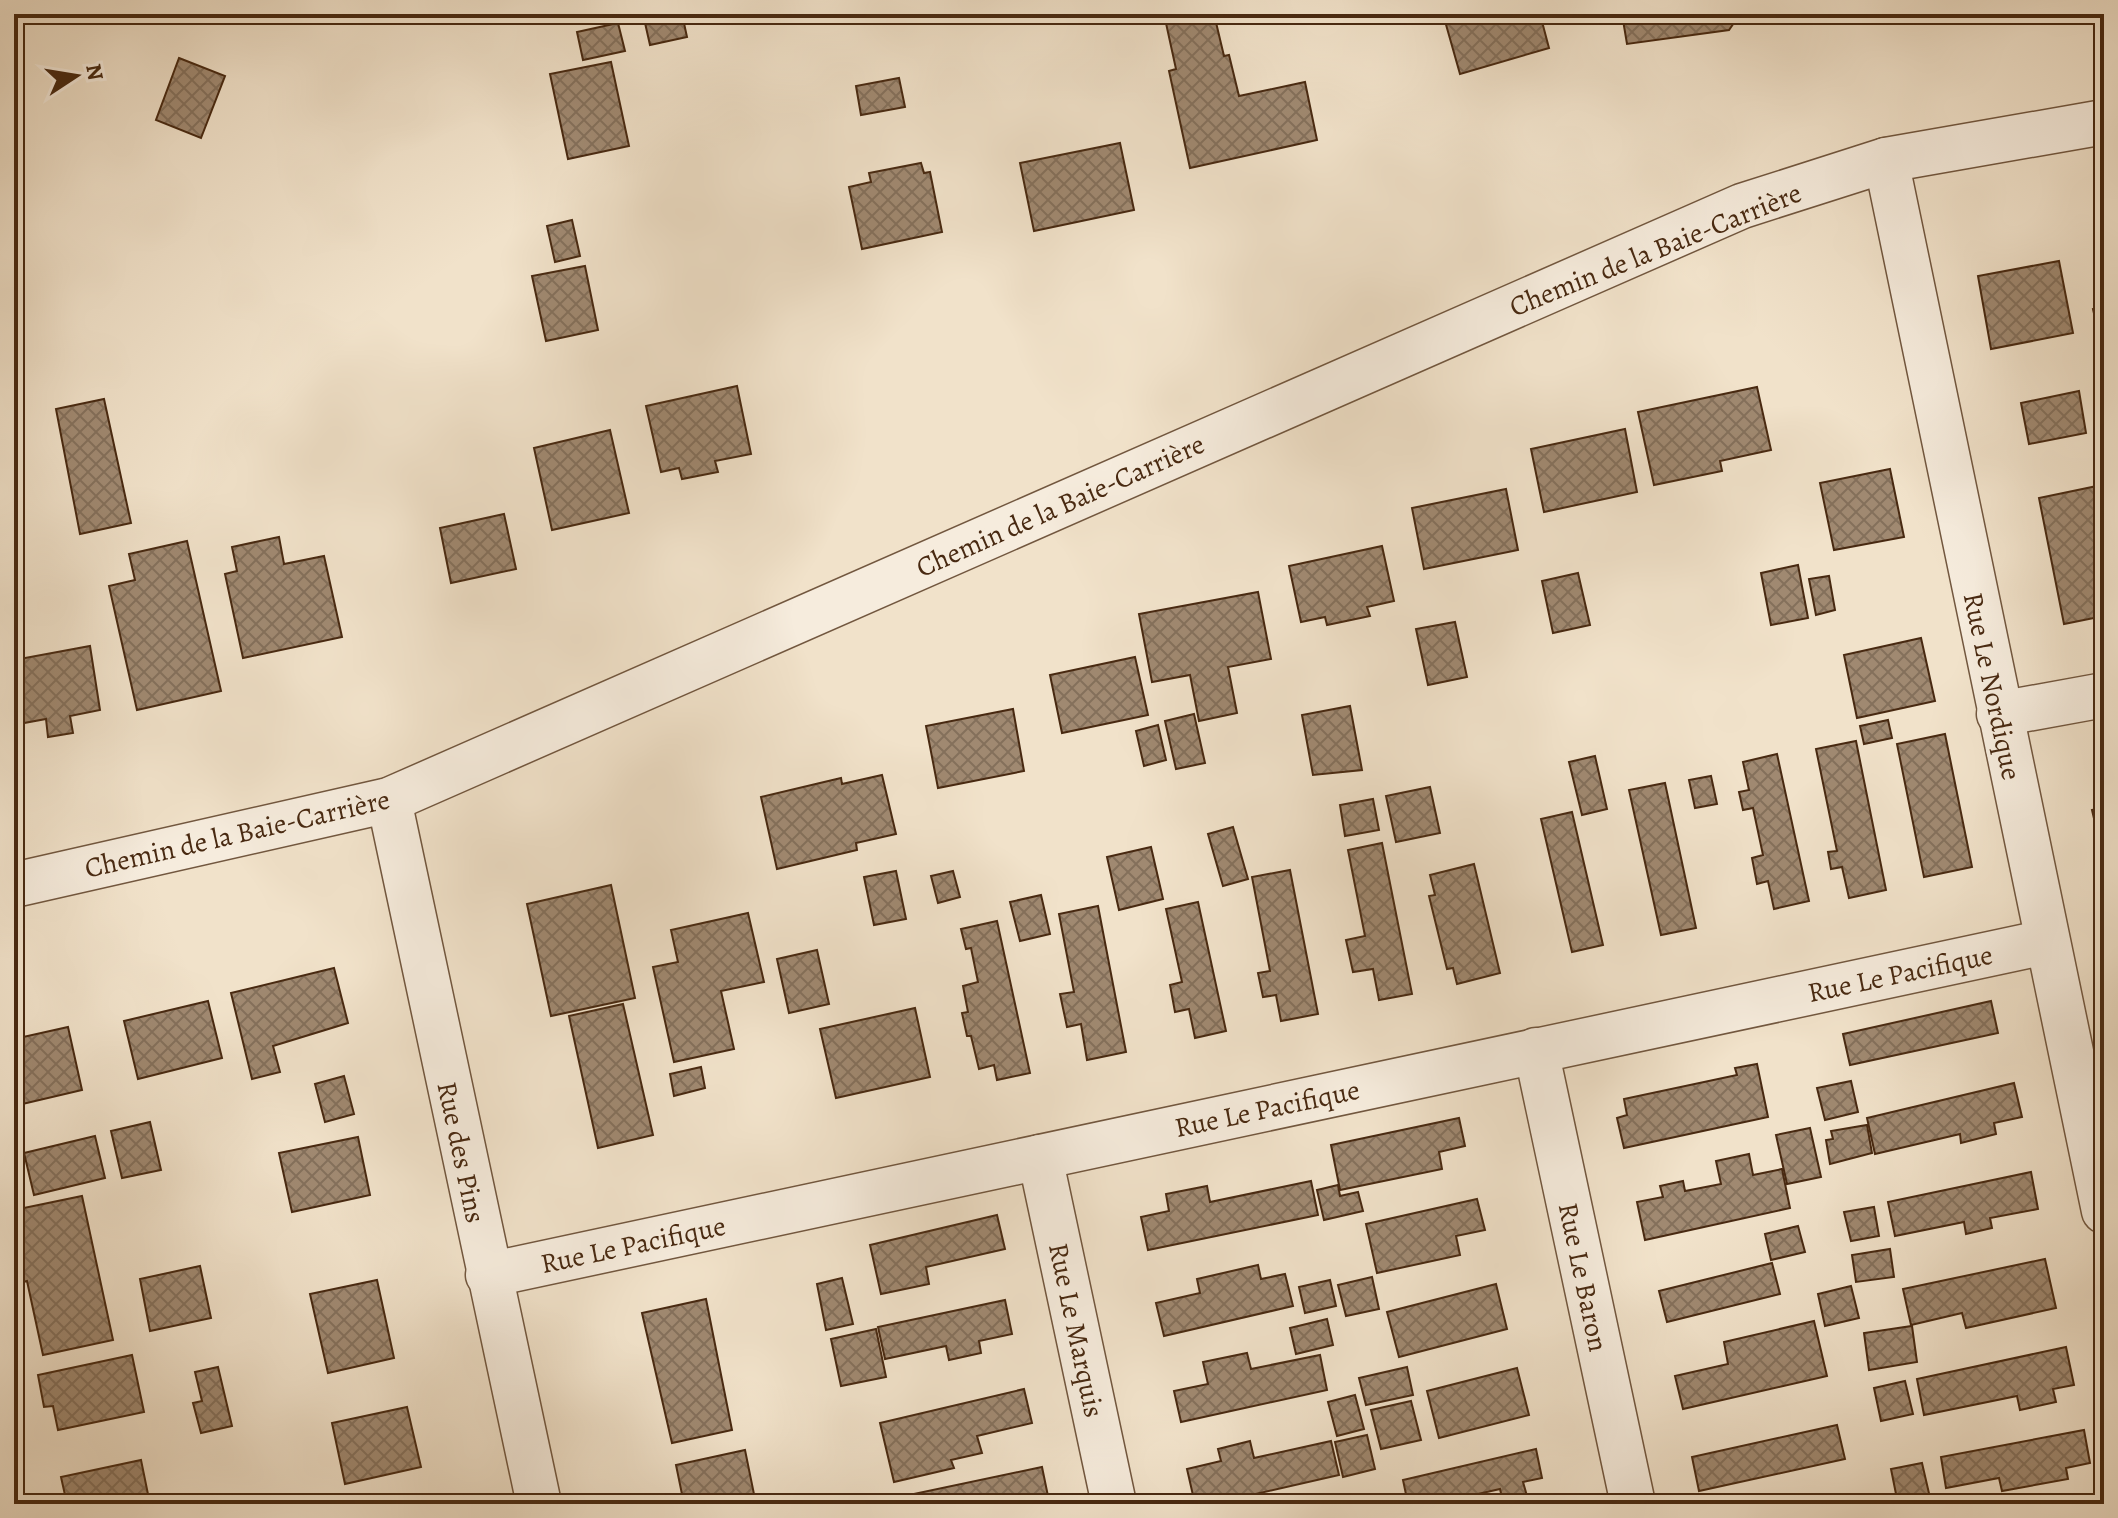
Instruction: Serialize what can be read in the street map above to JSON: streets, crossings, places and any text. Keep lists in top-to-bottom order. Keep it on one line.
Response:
{"streets":{"street":["Chemin de la Baie-Carrière","Rue Le Nordique","Rue Le Pacifique","Rue des Pins","Rue Le Baron","Rue Le Marquis"]},"crossings":[["Chemin de la Baie-Carrière","Rue Le Nordique"],["Chemin de la Baie-Carrière","Rue des Pins"],["Rue Le Nordique","Rue Le Pacifique"],["Rue Le Pacifique","Rue des Pins"],["Rue Le Pacifique","Rue Le Baron"],["Rue Le Pacifique","Rue Le Marquis"]],"north":"right"}
